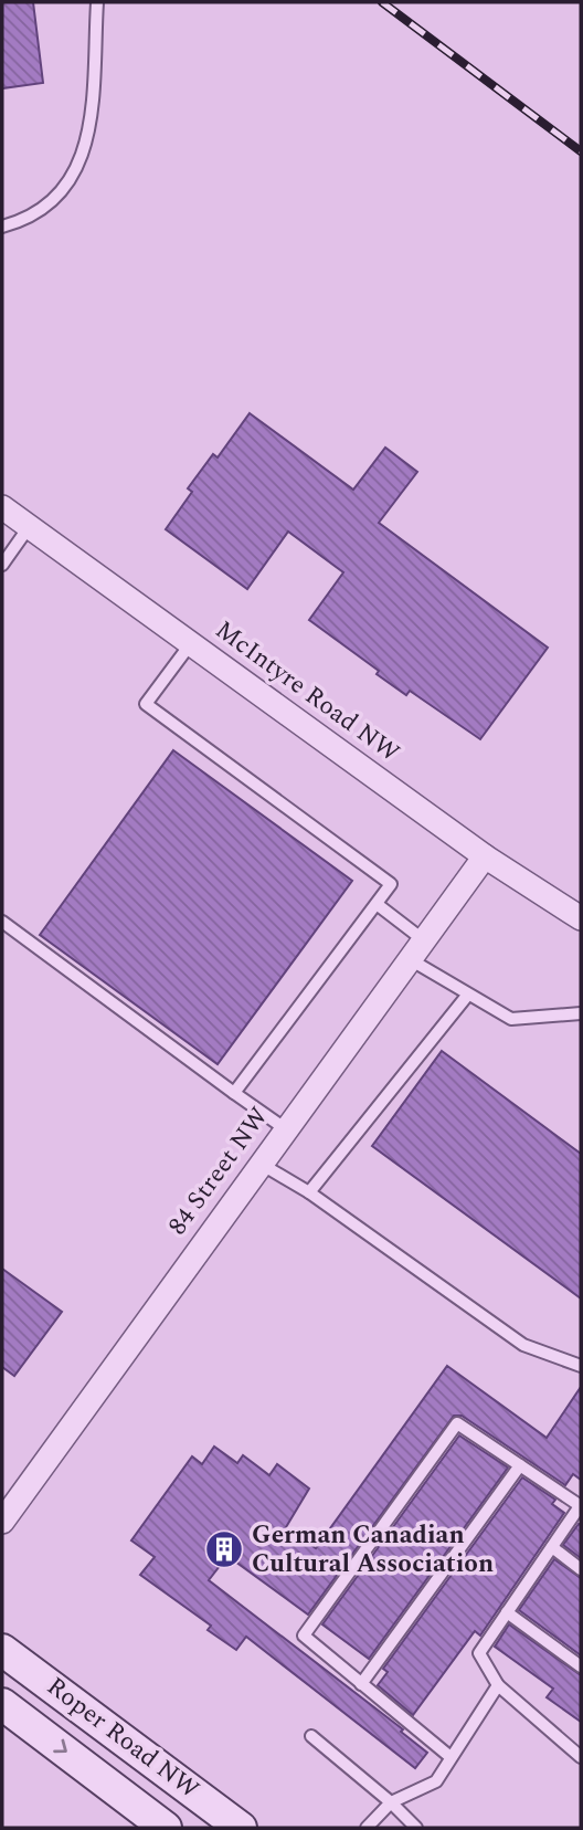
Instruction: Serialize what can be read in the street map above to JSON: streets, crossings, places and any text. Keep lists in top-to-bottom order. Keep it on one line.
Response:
{"streets":{"main road":["Roper Road NW"],"street":["McIntyre Road NW","84 Street NW"]},"crossings":[["McIntyre Road NW","84 Street NW"]],"places":{"building":["German Canadian Cultural Association"]}}
